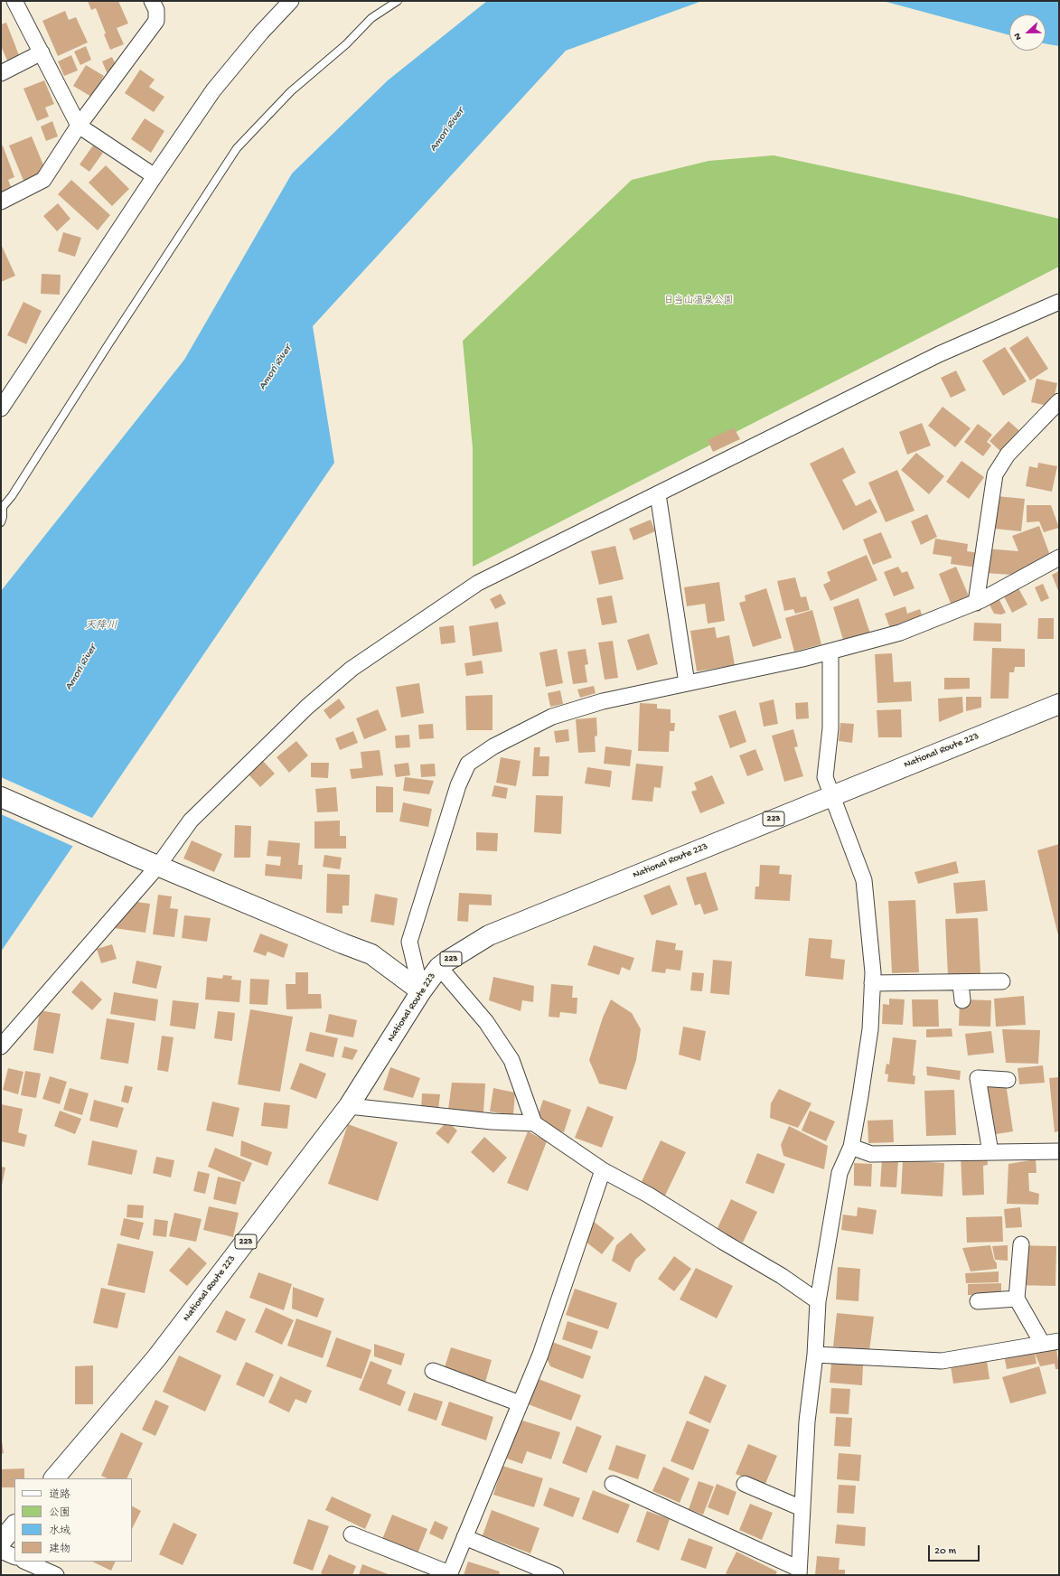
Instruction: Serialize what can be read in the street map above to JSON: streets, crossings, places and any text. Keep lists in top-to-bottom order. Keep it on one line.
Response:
{"streets":{"main road":["National Route 223","223"]},"water":["Amori River","天降川"],"parks":["日当山温泉公園"],"legend":["道路","公園","水域","建物"],"scale_bar":"20 m","north":"left"}
